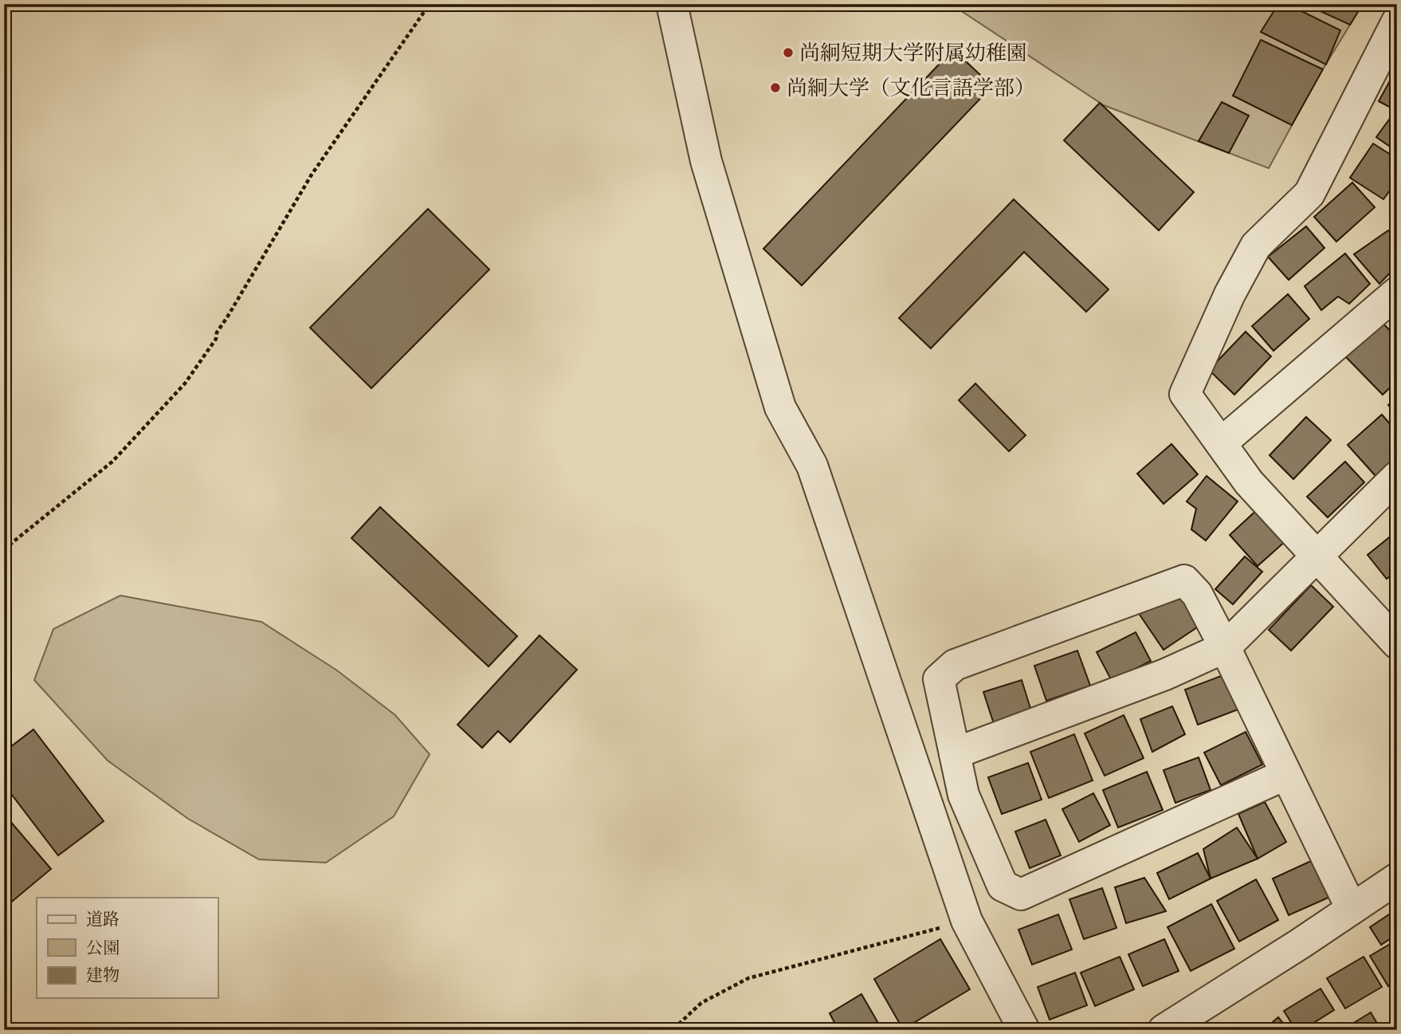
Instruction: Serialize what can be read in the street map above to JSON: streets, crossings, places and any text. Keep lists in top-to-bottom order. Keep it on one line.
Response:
{"places":["尚絅短期大学附属幼稚園","尚絅大学（文化言語学部）"],"legend":["道路","公園","建物"]}
